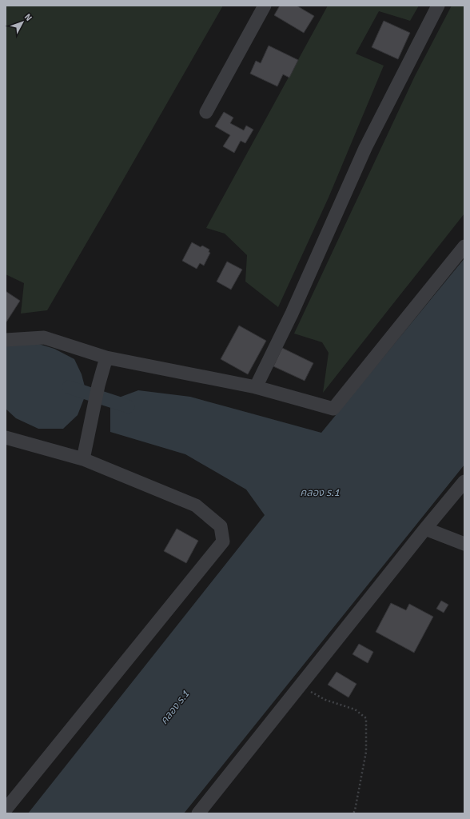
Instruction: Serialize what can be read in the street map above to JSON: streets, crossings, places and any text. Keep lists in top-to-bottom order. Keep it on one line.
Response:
{"water":["คลอง ร.1"],"north":"top right"}
